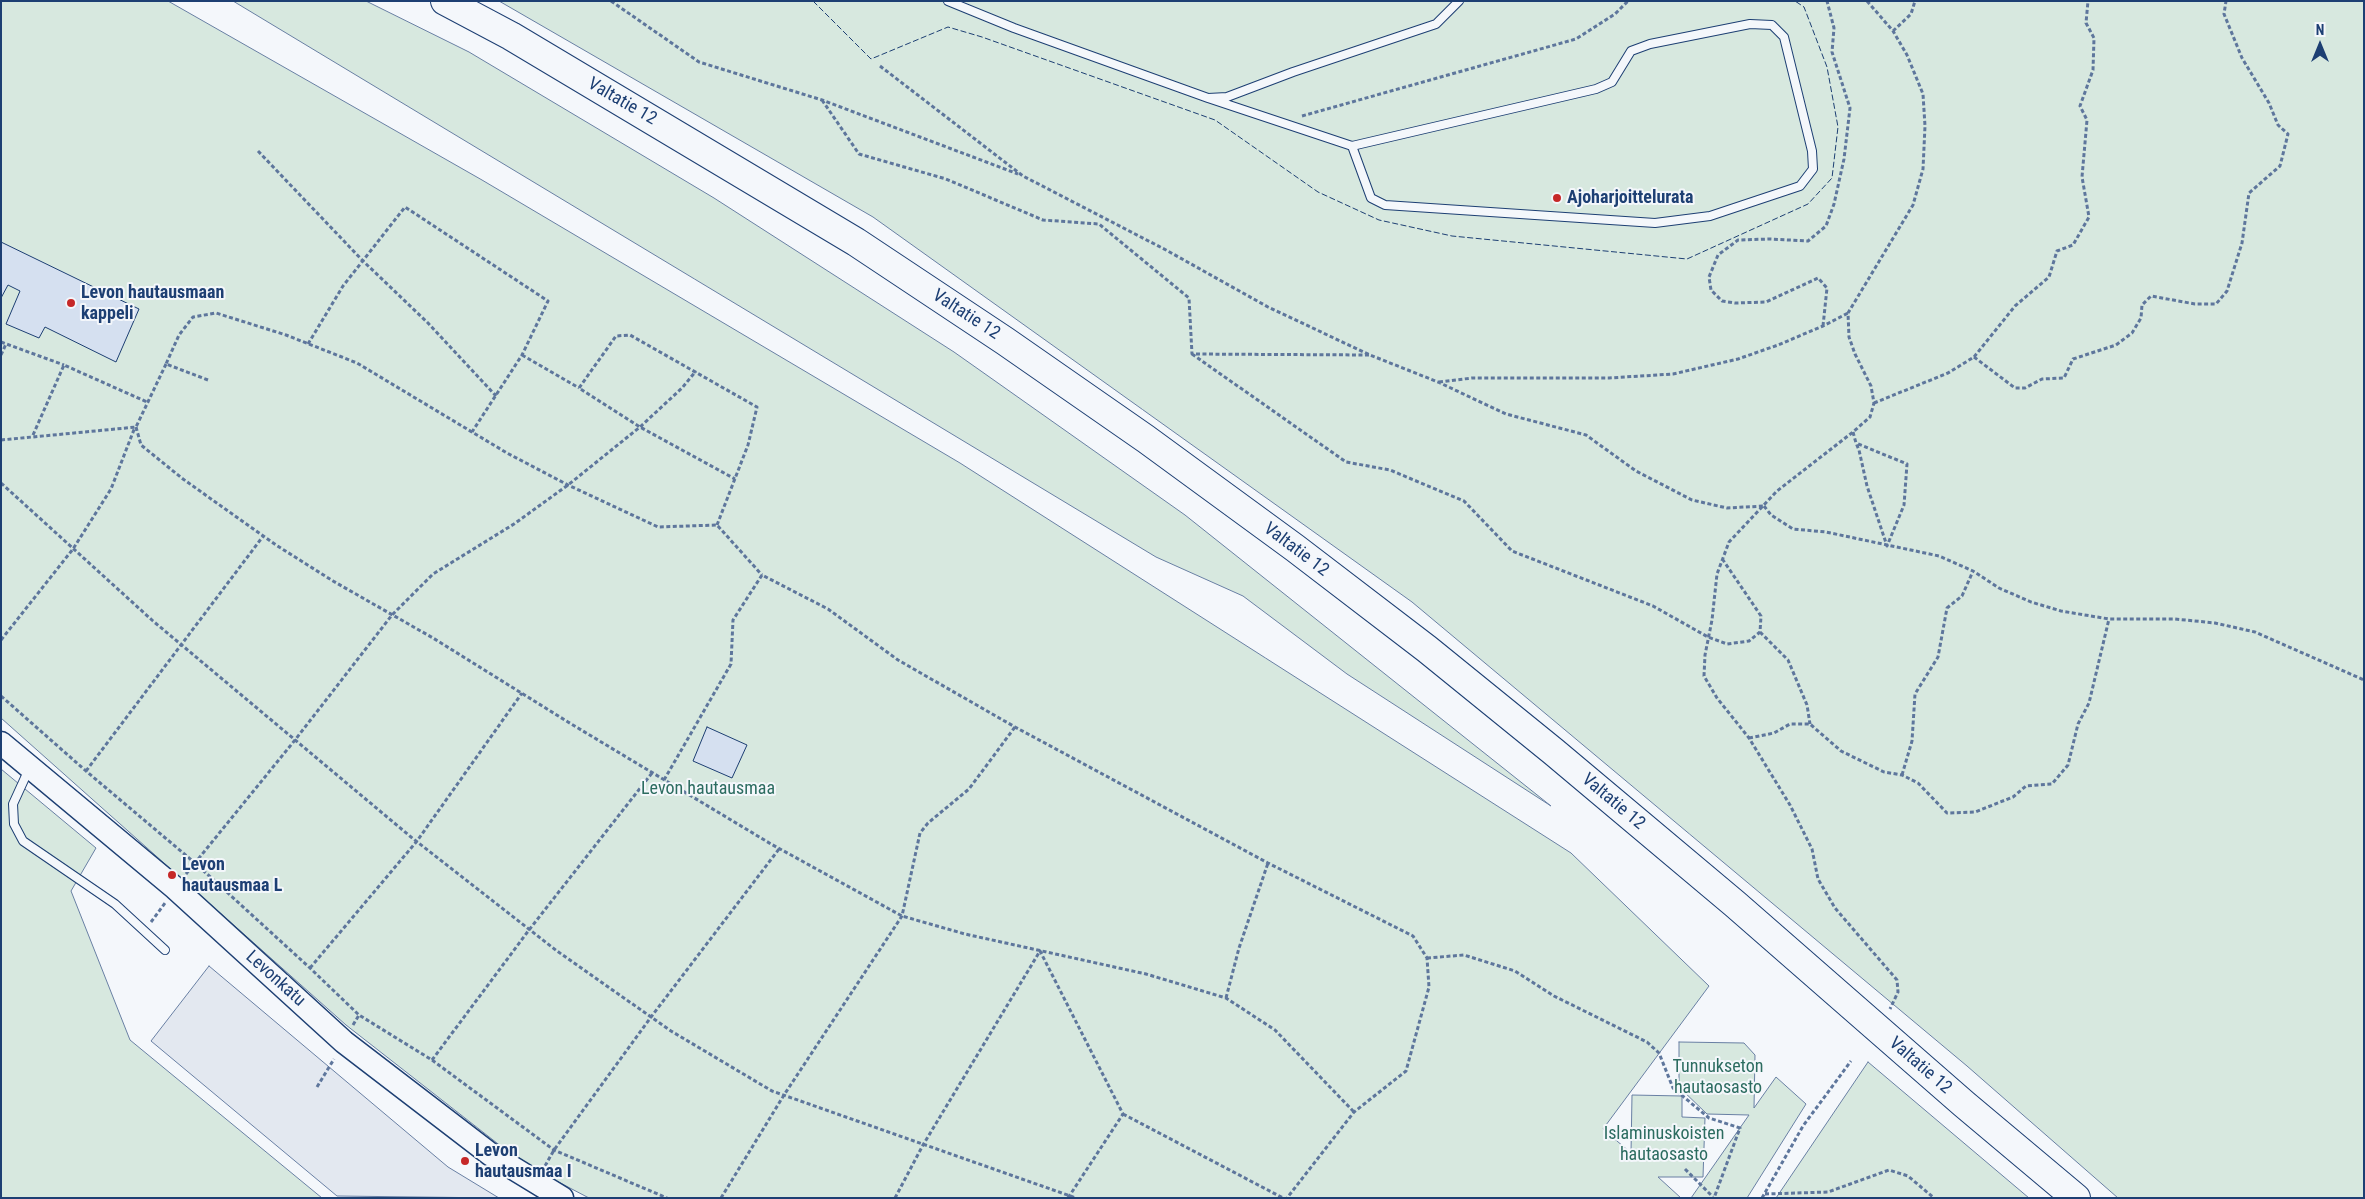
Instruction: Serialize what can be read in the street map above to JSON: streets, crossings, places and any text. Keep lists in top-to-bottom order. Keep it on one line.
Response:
{"streets":{"highway":["Valtatie 12"],"main road":["Levonkatu"]},"parks":["Levon hautausmaa","Tunnukseton hautaosasto","Islaminuskoisten hautaosasto"],"places":["Ajoharjoittelurata","Levon hautausmaan kappeli","Levon hautausmaa L","Levon hautausmaa I"],"north":"top"}
